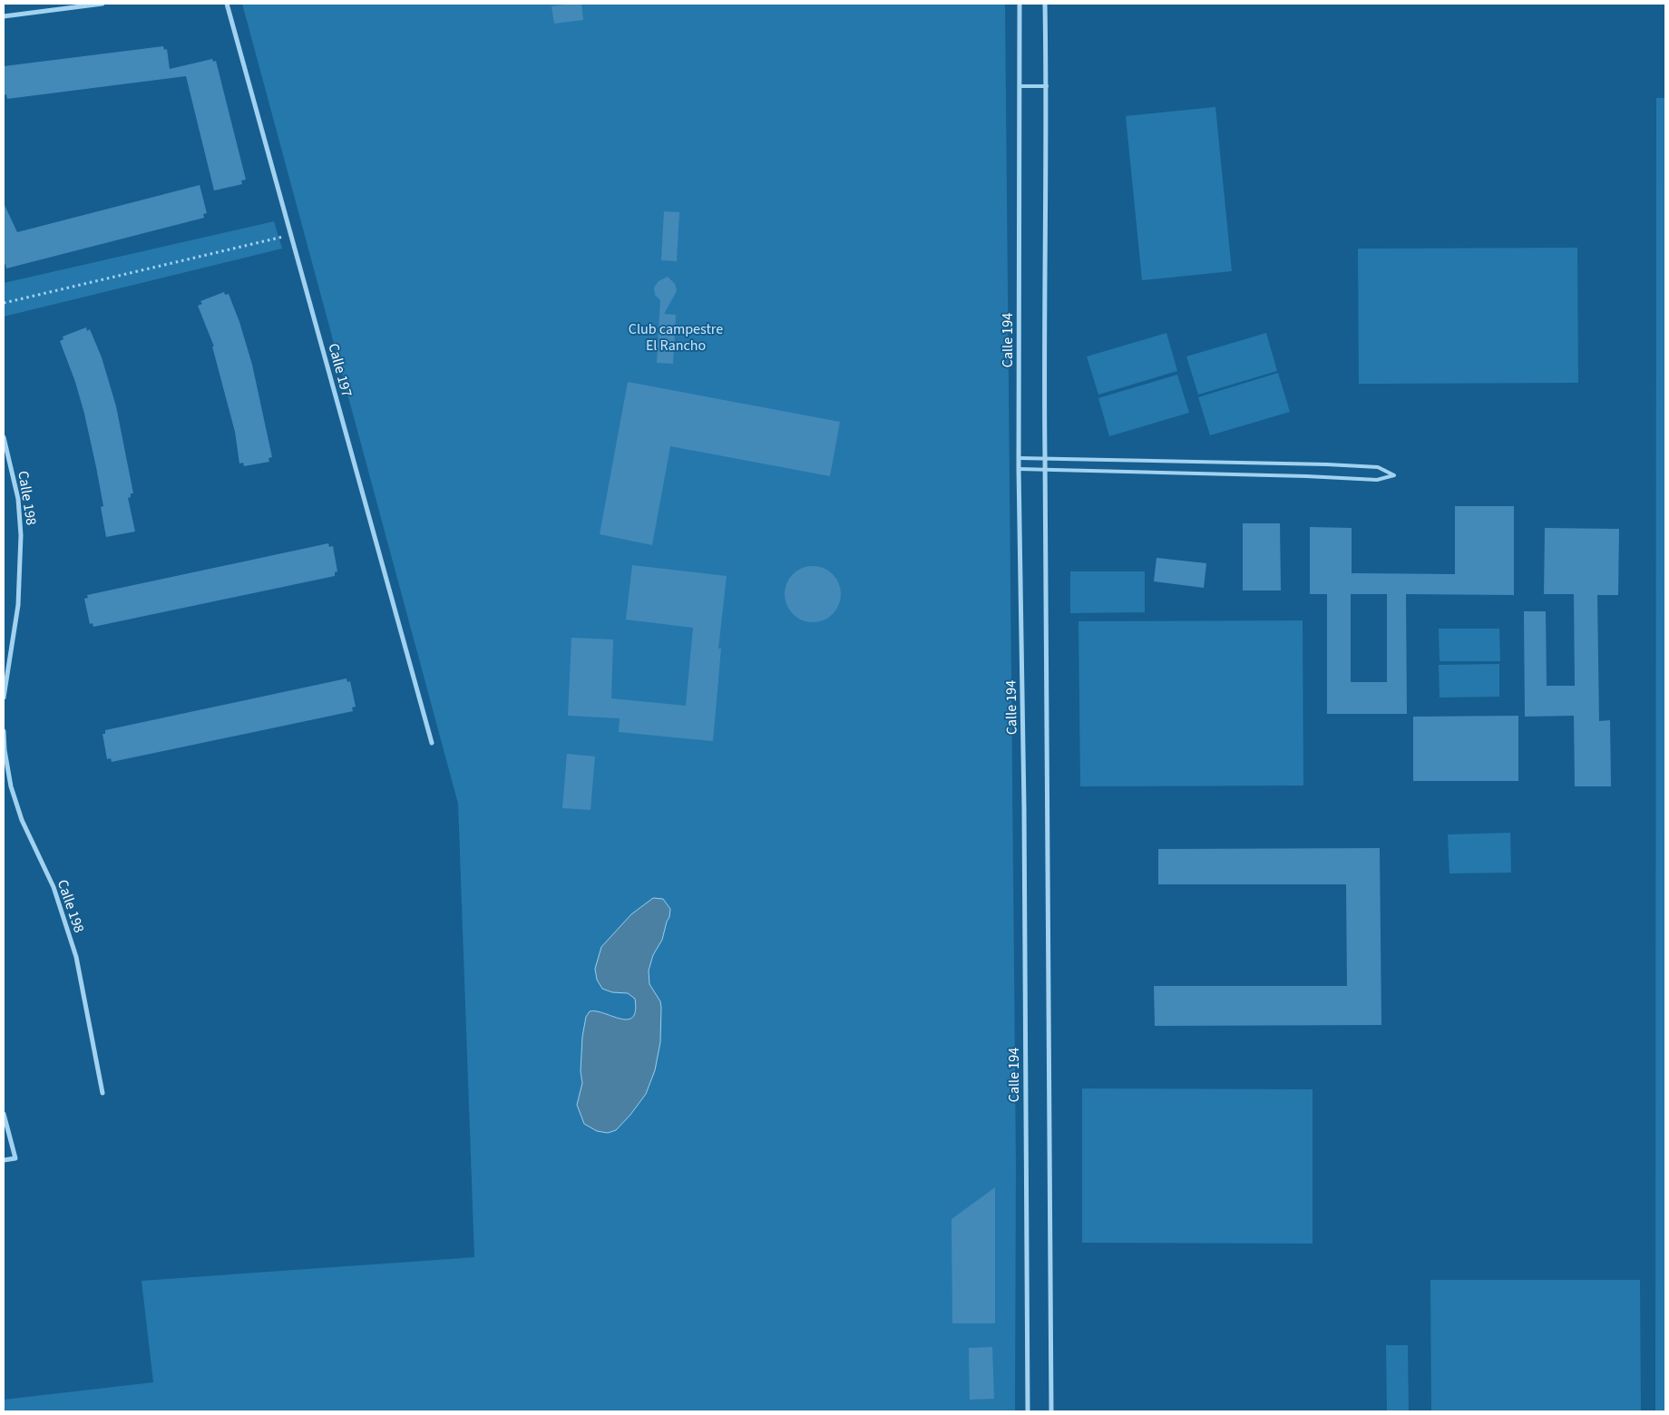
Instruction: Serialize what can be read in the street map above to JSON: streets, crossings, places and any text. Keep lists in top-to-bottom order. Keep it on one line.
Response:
{"streets":{"street":["Calle 194","Calle 197","Calle 198"]},"parks":["Club campestre El Rancho"]}
